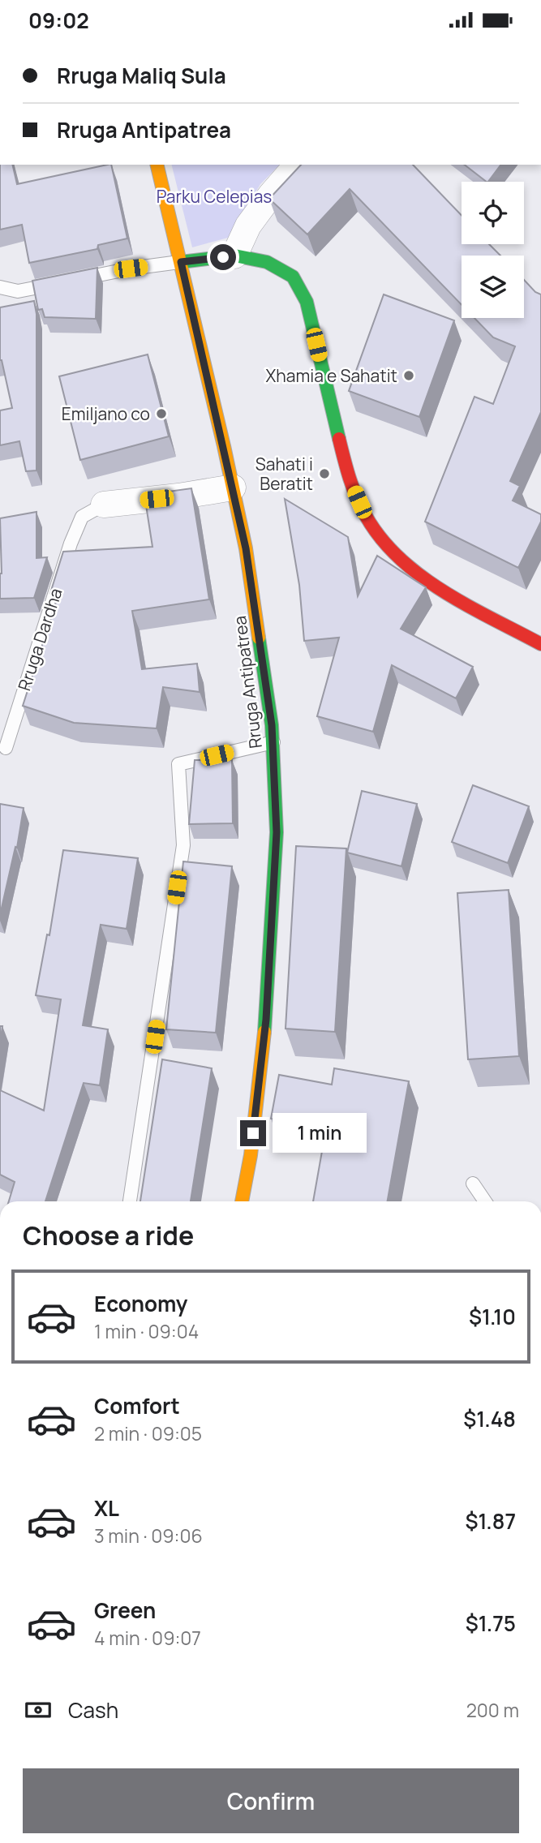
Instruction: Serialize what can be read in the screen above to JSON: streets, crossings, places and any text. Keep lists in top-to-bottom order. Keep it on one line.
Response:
{"streets":{"main road":["Rruga Antipatrea"],"street":["Rruga Dardha"]},"crossings":[["Rruga Dardha","Rruga Antipatrea"]],"parks":["Parku Celepias"],"places":["Xhamia e Sahatit","Emiljano co","Sahati i Beratit"],"page":{"status":"09:02","banner":["Rruga Maliq Sula","Rruga Antipatrea"],"bubble":"1 min","heading":"Choose a ride","list":[{"name":"Economy","note":"1 min · 09:04","value":"$1.10"},{"name":"Comfort","note":"2 min · 09:05","value":"$1.48"},{"name":"XL","note":"3 min · 09:06","value":"$1.87"},{"name":"Green","note":"4 min · 09:07","value":"$1.75"}],"pay":["Cash","200 m"],"buttons":"Confirm"}}
